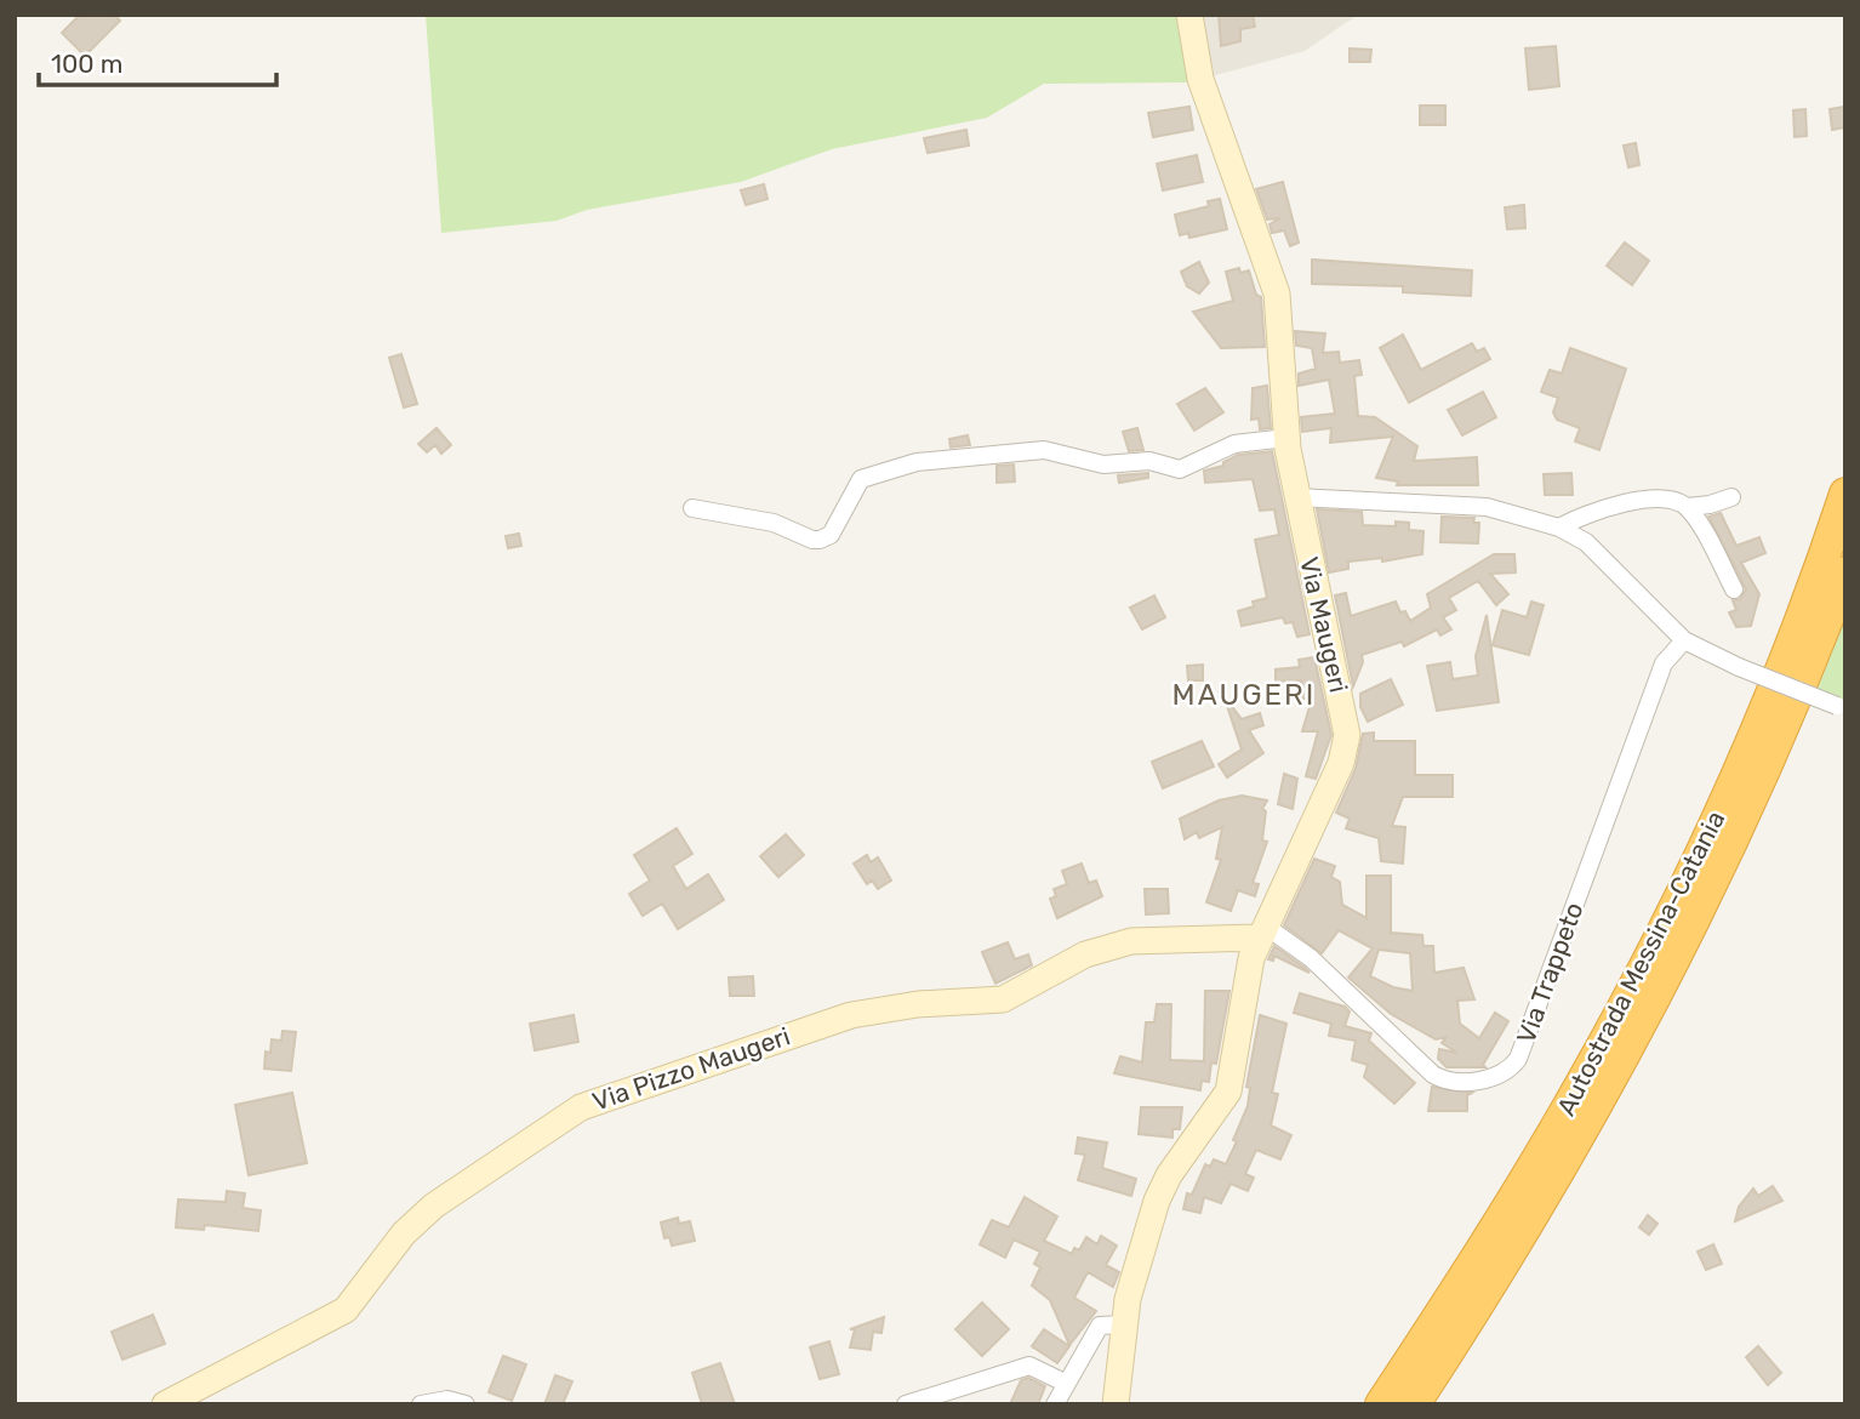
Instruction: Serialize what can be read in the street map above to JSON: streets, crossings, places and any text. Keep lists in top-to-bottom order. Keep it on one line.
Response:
{"streets":{"highway":["Autostrada Messina-Catania"],"street":["Via Maugeri","Via Trappeto","Via Pizzo Maugeri"]},"crossings":[["Via Maugeri","Via Trappeto"],["Via Maugeri","Via Pizzo Maugeri"],["Via Trappeto","Via Pizzo Maugeri"]],"districts":["MAUGERI"],"scale_bar":"100 m"}
